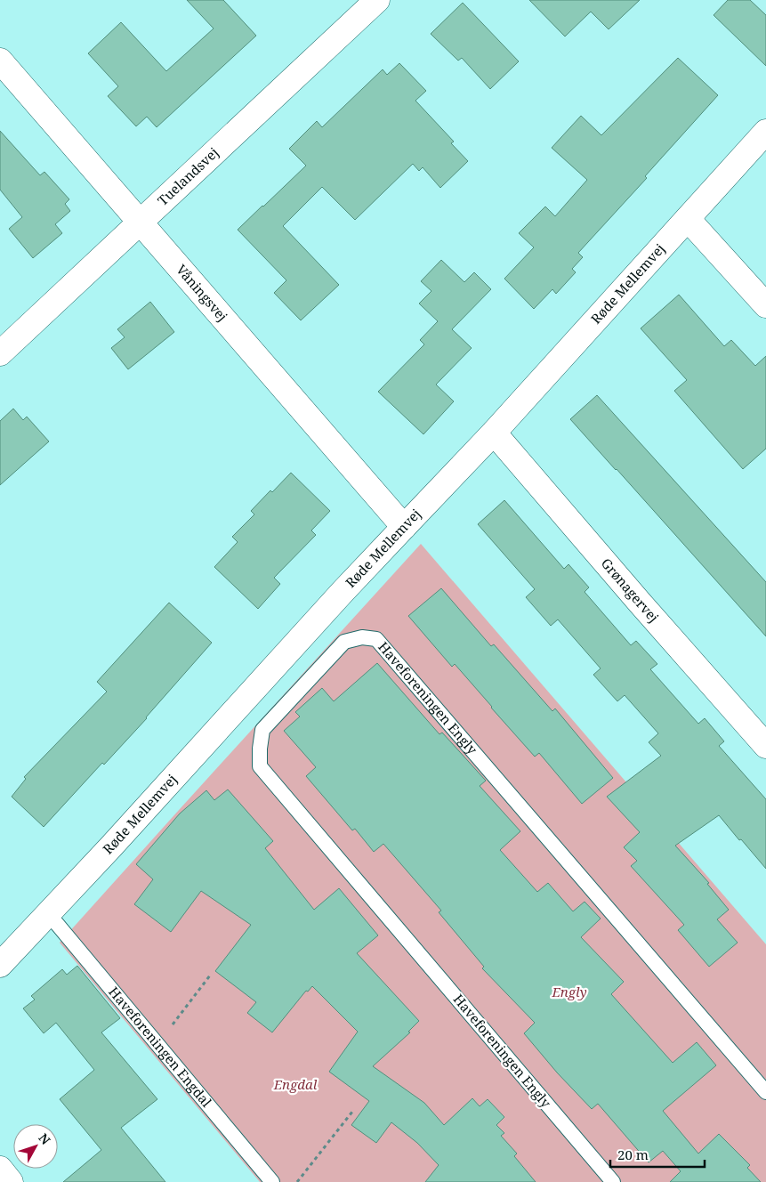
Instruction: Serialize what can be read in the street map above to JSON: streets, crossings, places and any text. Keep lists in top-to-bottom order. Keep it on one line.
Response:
{"streets":{"street":["Tuelandsvej","Røde Mellemvej","Våningsvej","Grønagervej"],"lane":["Haveforeningen Engly","Haveforeningen Engdal"]},"crossings":[["Tuelandsvej","Våningsvej"],["Røde Mellemvej","Våningsvej"],["Røde Mellemvej","Grønagervej"],["Røde Mellemvej","Haveforeningen Engdal"]],"parks":["Engly","Engdal"],"scale_bar":"20 m","north":"top right"}
